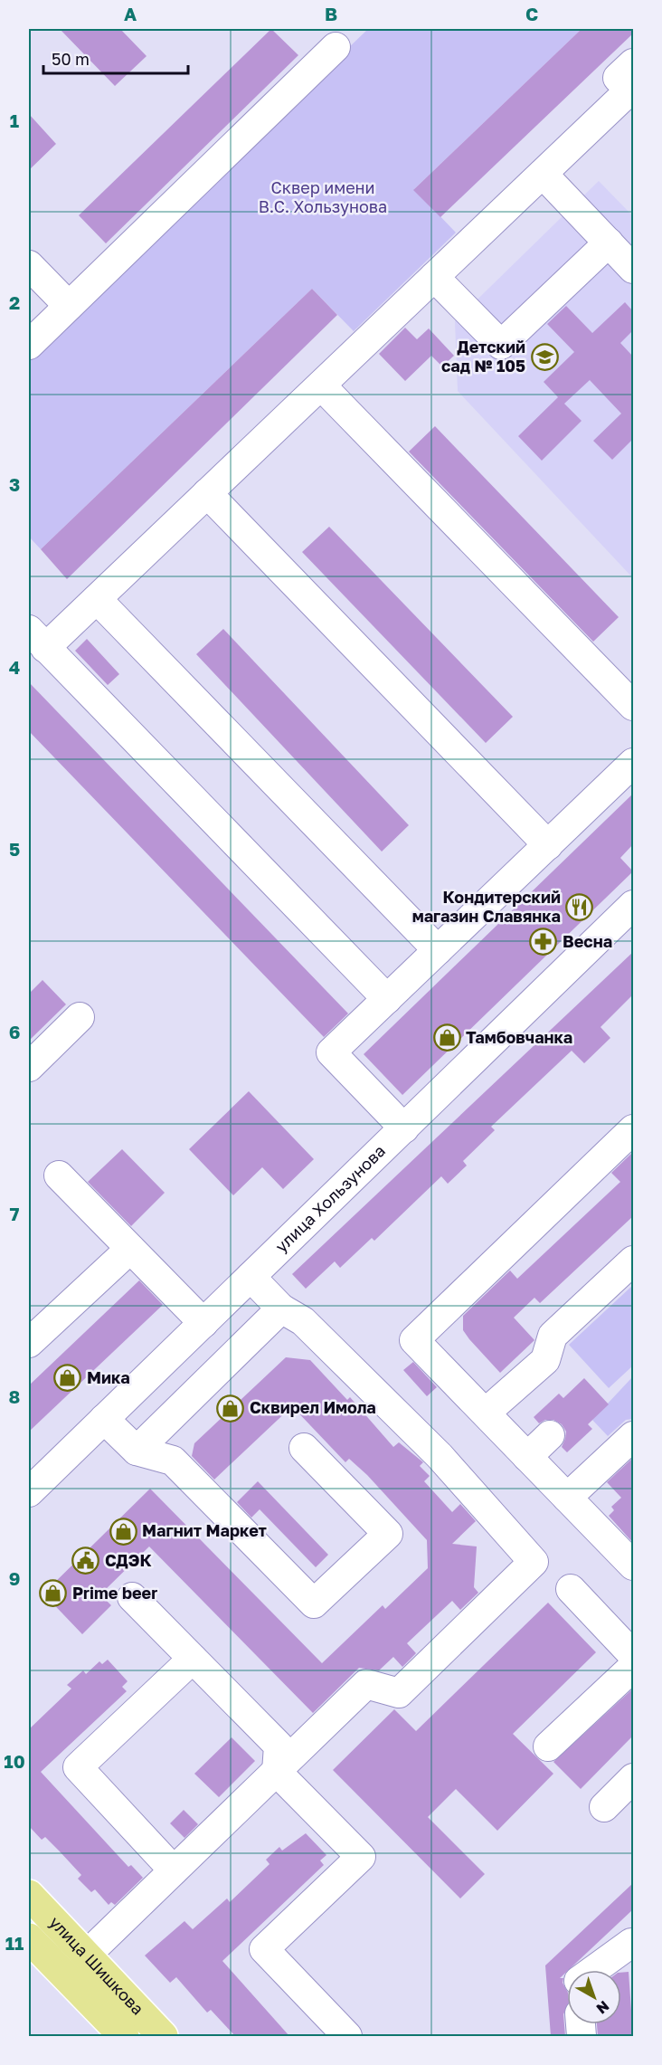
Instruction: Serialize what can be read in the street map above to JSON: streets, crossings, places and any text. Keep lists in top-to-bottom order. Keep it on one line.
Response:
{"streets":{"main road":["улица Шишкова"],"street":["улица Хользунова"]},"parks":["Сквер имени В.С. Хользунова"],"places":{"school or university":["Детский сад № 105"],"restaurant":["Кондитерский магазин Славянка"],"pharmacy":["Весна"],"shop":["Тамбовчанка","Мика","Сквирел Имола","Магнит Маркет","Prime beer"],"public building":["СДЭК"]},"scale_bar":"50 m","north":"bottom right","grid":{"columns":["A","B","C"],"rows":["1","2","3","4","5","6","7","8","9","10","11"]}}
